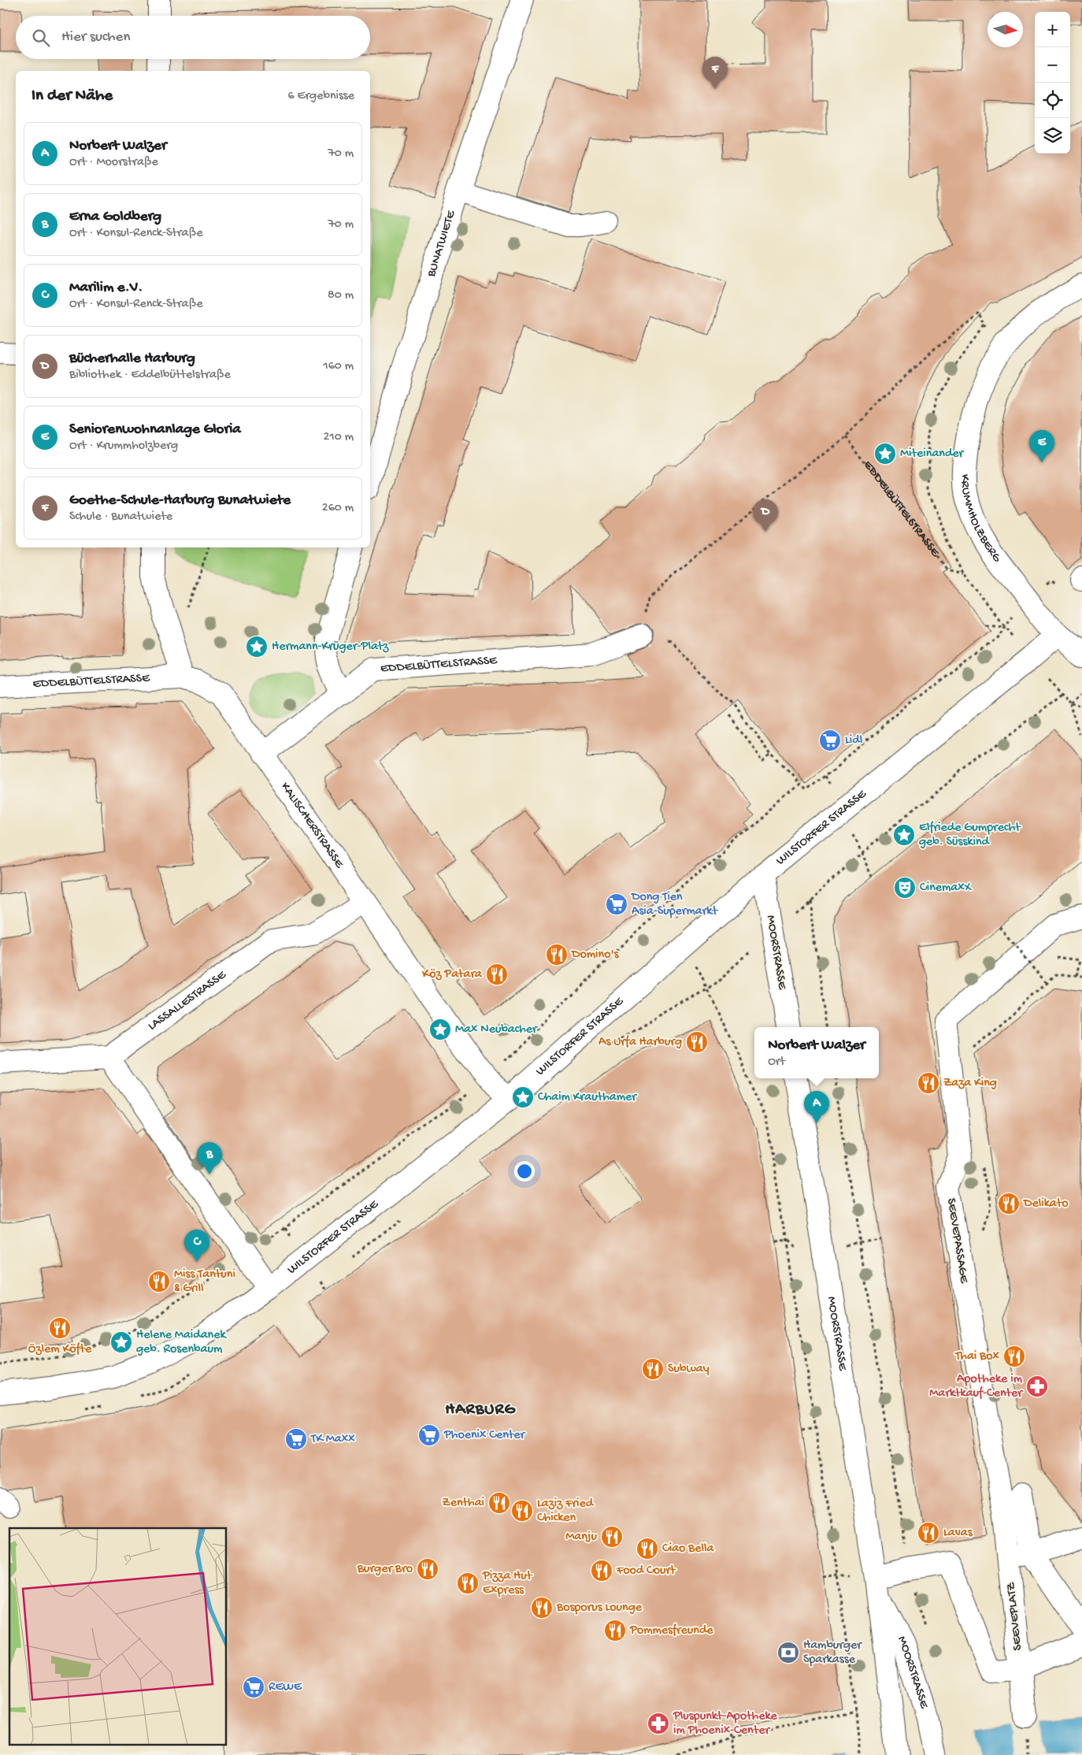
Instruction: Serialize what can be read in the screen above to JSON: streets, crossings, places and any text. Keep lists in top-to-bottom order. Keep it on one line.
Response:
{"streets":{"street":["BUNATWIETE","EDDELBÜTTELSTRASSE","KRUMMHOLZBERG","KALISCHERSTRASSE","WILSTORFER STRASSE","MOORSTRASSE","LASSALLESTRASSE","SEEVEPASSAGE","SEEVEPLATZ"]},"crossings":[["EDDELBÜTTELSTRASSE","KALISCHERSTRASSE"],["KRUMMHOLZBERG","WILSTORFER STRASSE"],["KALISCHERSTRASSE","WILSTORFER STRASSE"],["KALISCHERSTRASSE","LASSALLESTRASSE"],["WILSTORFER STRASSE","MOORSTRASSE"],["SEEVEPASSAGE","SEEVEPLATZ"]],"districts":["HARBURG"],"places":{"place":["Miteinander","Hermann-Krüger-Platz","Elfriede Gumprecht geb. Süsskind","Max Neubacher","Chaim Krauthamer","Helene Maidanek geb. Rosenbaum"],"supermarket":["Lidl","Dong Tien Asia-Supermarkt","Phoenix Center","TK Maxx","REWE"],"theatre":["CinemaxX"],"restaurant":["Domino's","Köz Patara","As Urfa Harburg","Zaza King","Delikato","Miss Tantuni & Grill","Özlem Köfte","Thai Box","Subway","Zenthai","Laziz Fried Chicken","Lavas","Manju","Ciao Bella","Burger Bro","Food Court","Pizza Hut Express","Bosporus Lounge","Pommesfreunde"],"pharmacy":["Apotheke im Marktkauf-Center","Pluspunkt-Apotheke im Phoenix-Center"],"bank":["Hamburger Sparkasse"]},"north":"right","page":{"map_buttons":["+","−"],"search":"Hier suchen","pins":["F","E","D","A","B","C"],"heading":["In der Nähe","6 Ergebnisse"],"list":[{"mark":"A","name":"Norbert Walzer","note":"Ort · Moorstraße","value":"70 m"},{"mark":"B","name":"Erna Goldberg","note":"Ort · Konsul-Renck-Straße","value":"70 m"},{"mark":"C","name":"Marilim e.V.","note":"Ort · Konsul-Renck-Straße","value":"80 m"},{"mark":"D","name":"Bücherhalle Harburg","note":"Bibliothek · Eddelbüttelstraße","value":"160 m"},{"mark":"E","name":"Seniorenwohnanlage Gloria","note":"Ort · Krummholzberg","value":"210 m"},{"mark":"F","name":"Goethe-Schule-Harburg Bunatwiete","note":"Schule · Bunatwiete","value":"260 m"}],"popup":["Norbert Walzer","Ort"]}}
